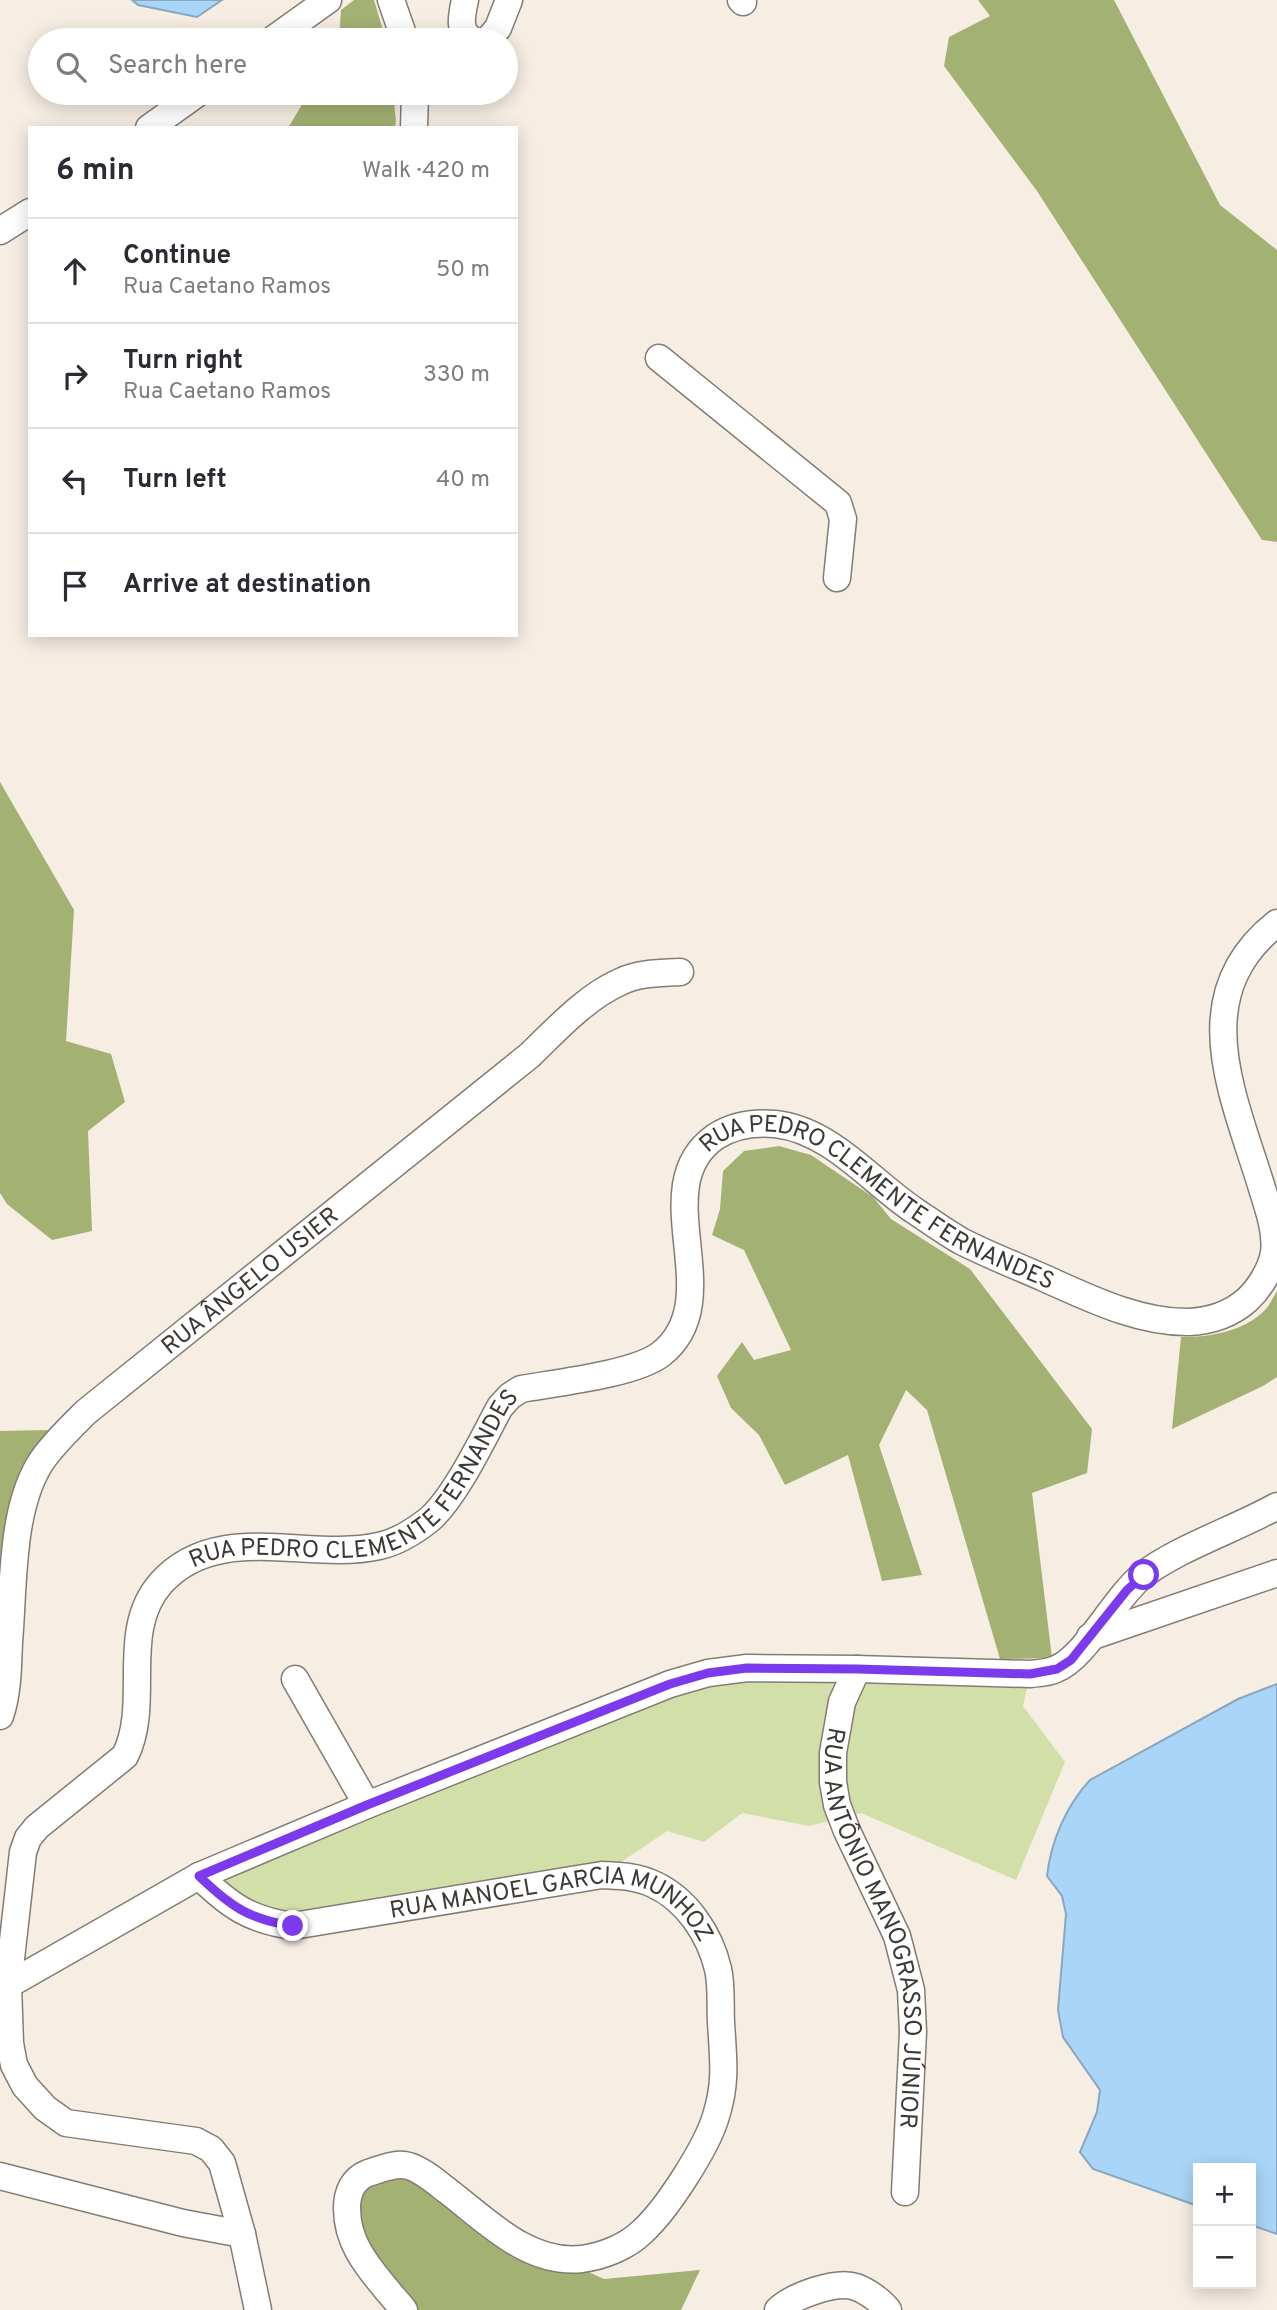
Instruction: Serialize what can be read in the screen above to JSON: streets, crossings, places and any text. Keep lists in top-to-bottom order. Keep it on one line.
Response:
{"streets":{"street":["RUA PEDRO CLEMENTE FERNANDES","RUA ÂNGELO USIER","RUA ANTÔNIO MANOGRASSO JÚNIOR","RUA MANOEL GARCIA MUNHOZ"]},"page":{"search":"Search here","heading":["6 min","Walk · 420 m"],"list":[["Continue","Rua Caetano Ramos","50 m"],["Turn right","Rua Caetano Ramos","330 m"],["Turn left","40 m"],"Arrive at destination"],"map_buttons":["+","−"]}}
